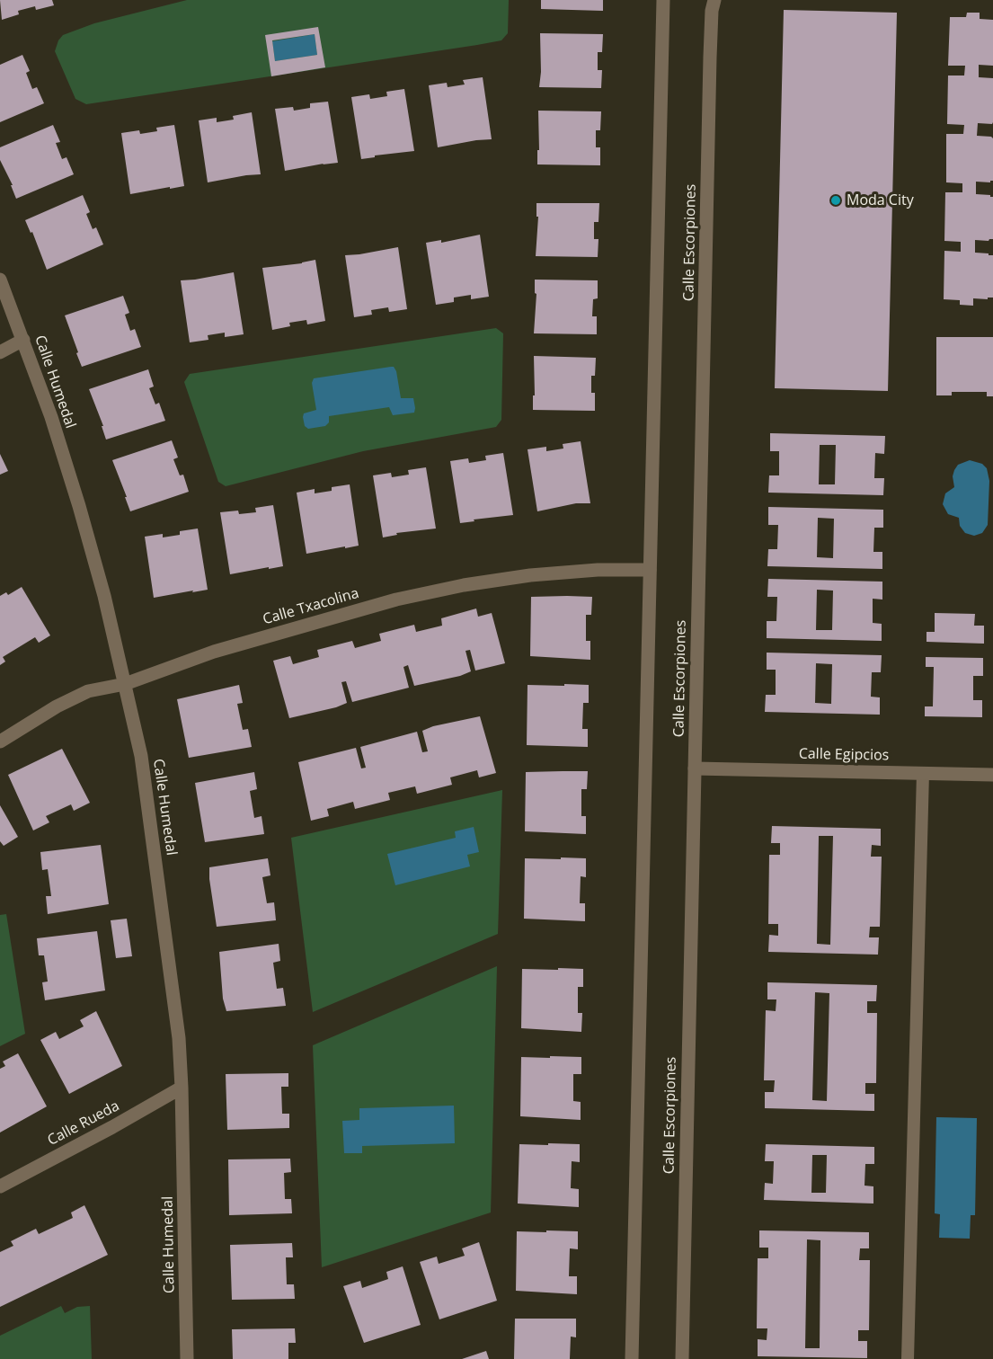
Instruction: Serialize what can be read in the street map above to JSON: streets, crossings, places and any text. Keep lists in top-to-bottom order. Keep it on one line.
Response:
{"streets":{"street":["Calle Escorpiones","Calle Humedal","Calle Txacolina","Calle Egipcios","Calle Rueda"]},"crossings":[["Calle Escorpiones","Calle Egipcios"],["Calle Humedal","Calle Txacolina"],["Calle Humedal","Calle Rueda"]],"places":["Moda City"]}
